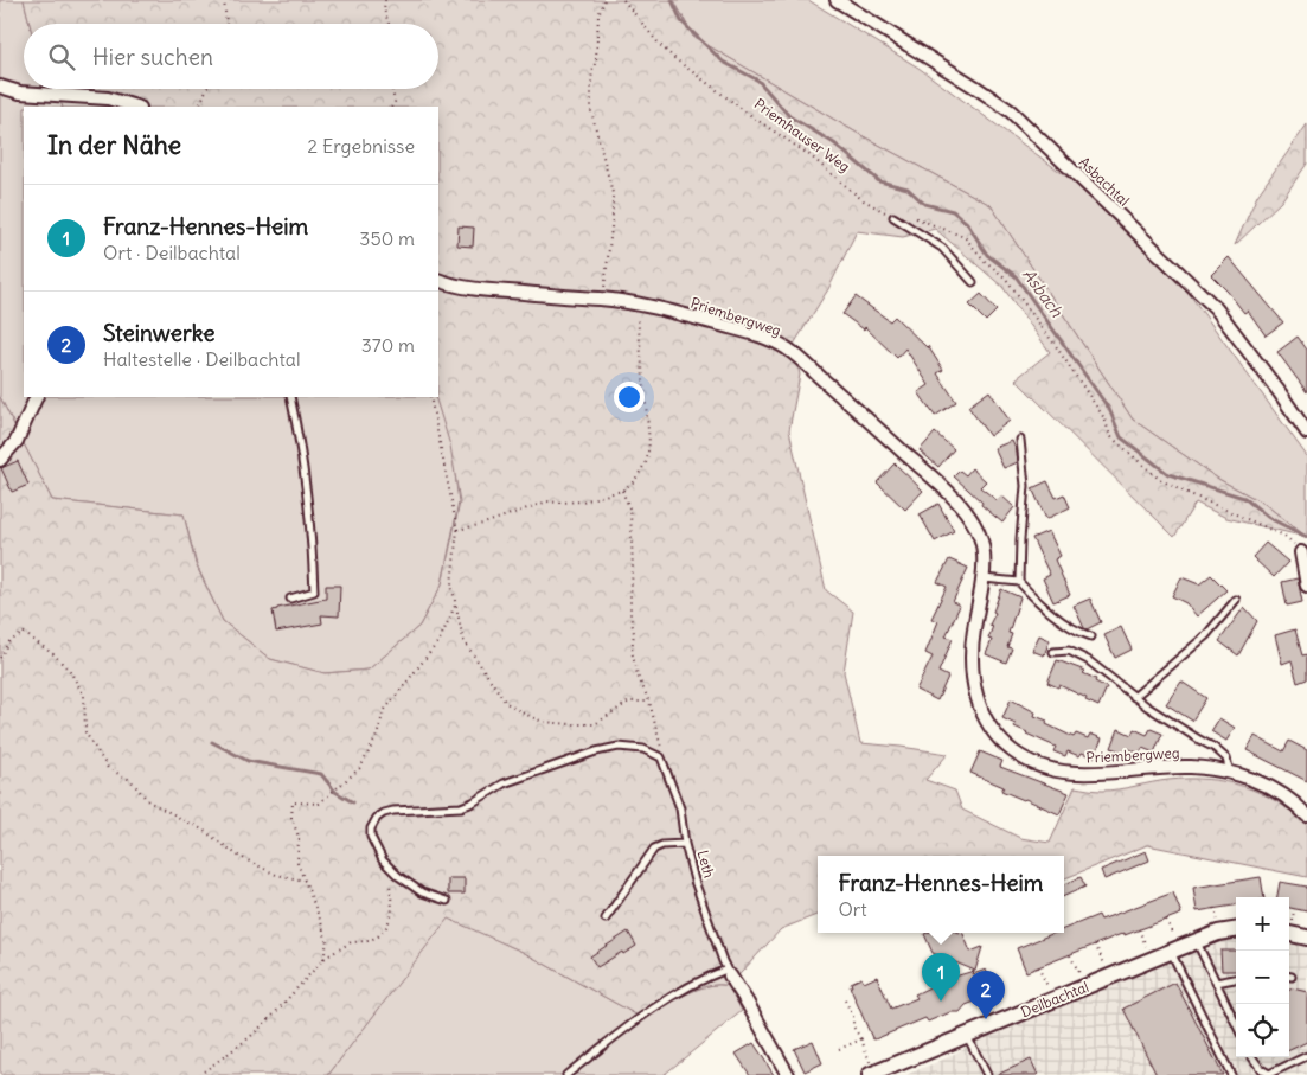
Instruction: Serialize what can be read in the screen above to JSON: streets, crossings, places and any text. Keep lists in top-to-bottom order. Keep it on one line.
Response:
{"streets":{"street":["Asbachtal","Priembergweg","Leth","Deilbachtal"],"path":["Priemhauser Weg"]},"water":["Asbach"],"page":{"search":"Hier suchen","heading":["In der Nähe","2 Ergebnisse"],"list":[{"mark":"1","name":"Franz-Hennes-Heim","note":"Ort · Deilbachtal","value":"350 m"},{"mark":"2","name":"Steinwerke","note":"Haltestelle · Deilbachtal","value":"370 m"}],"popup":["Franz-Hennes-Heim","Ort"],"map_buttons":["+","−"],"pins":["1","2"]}}
